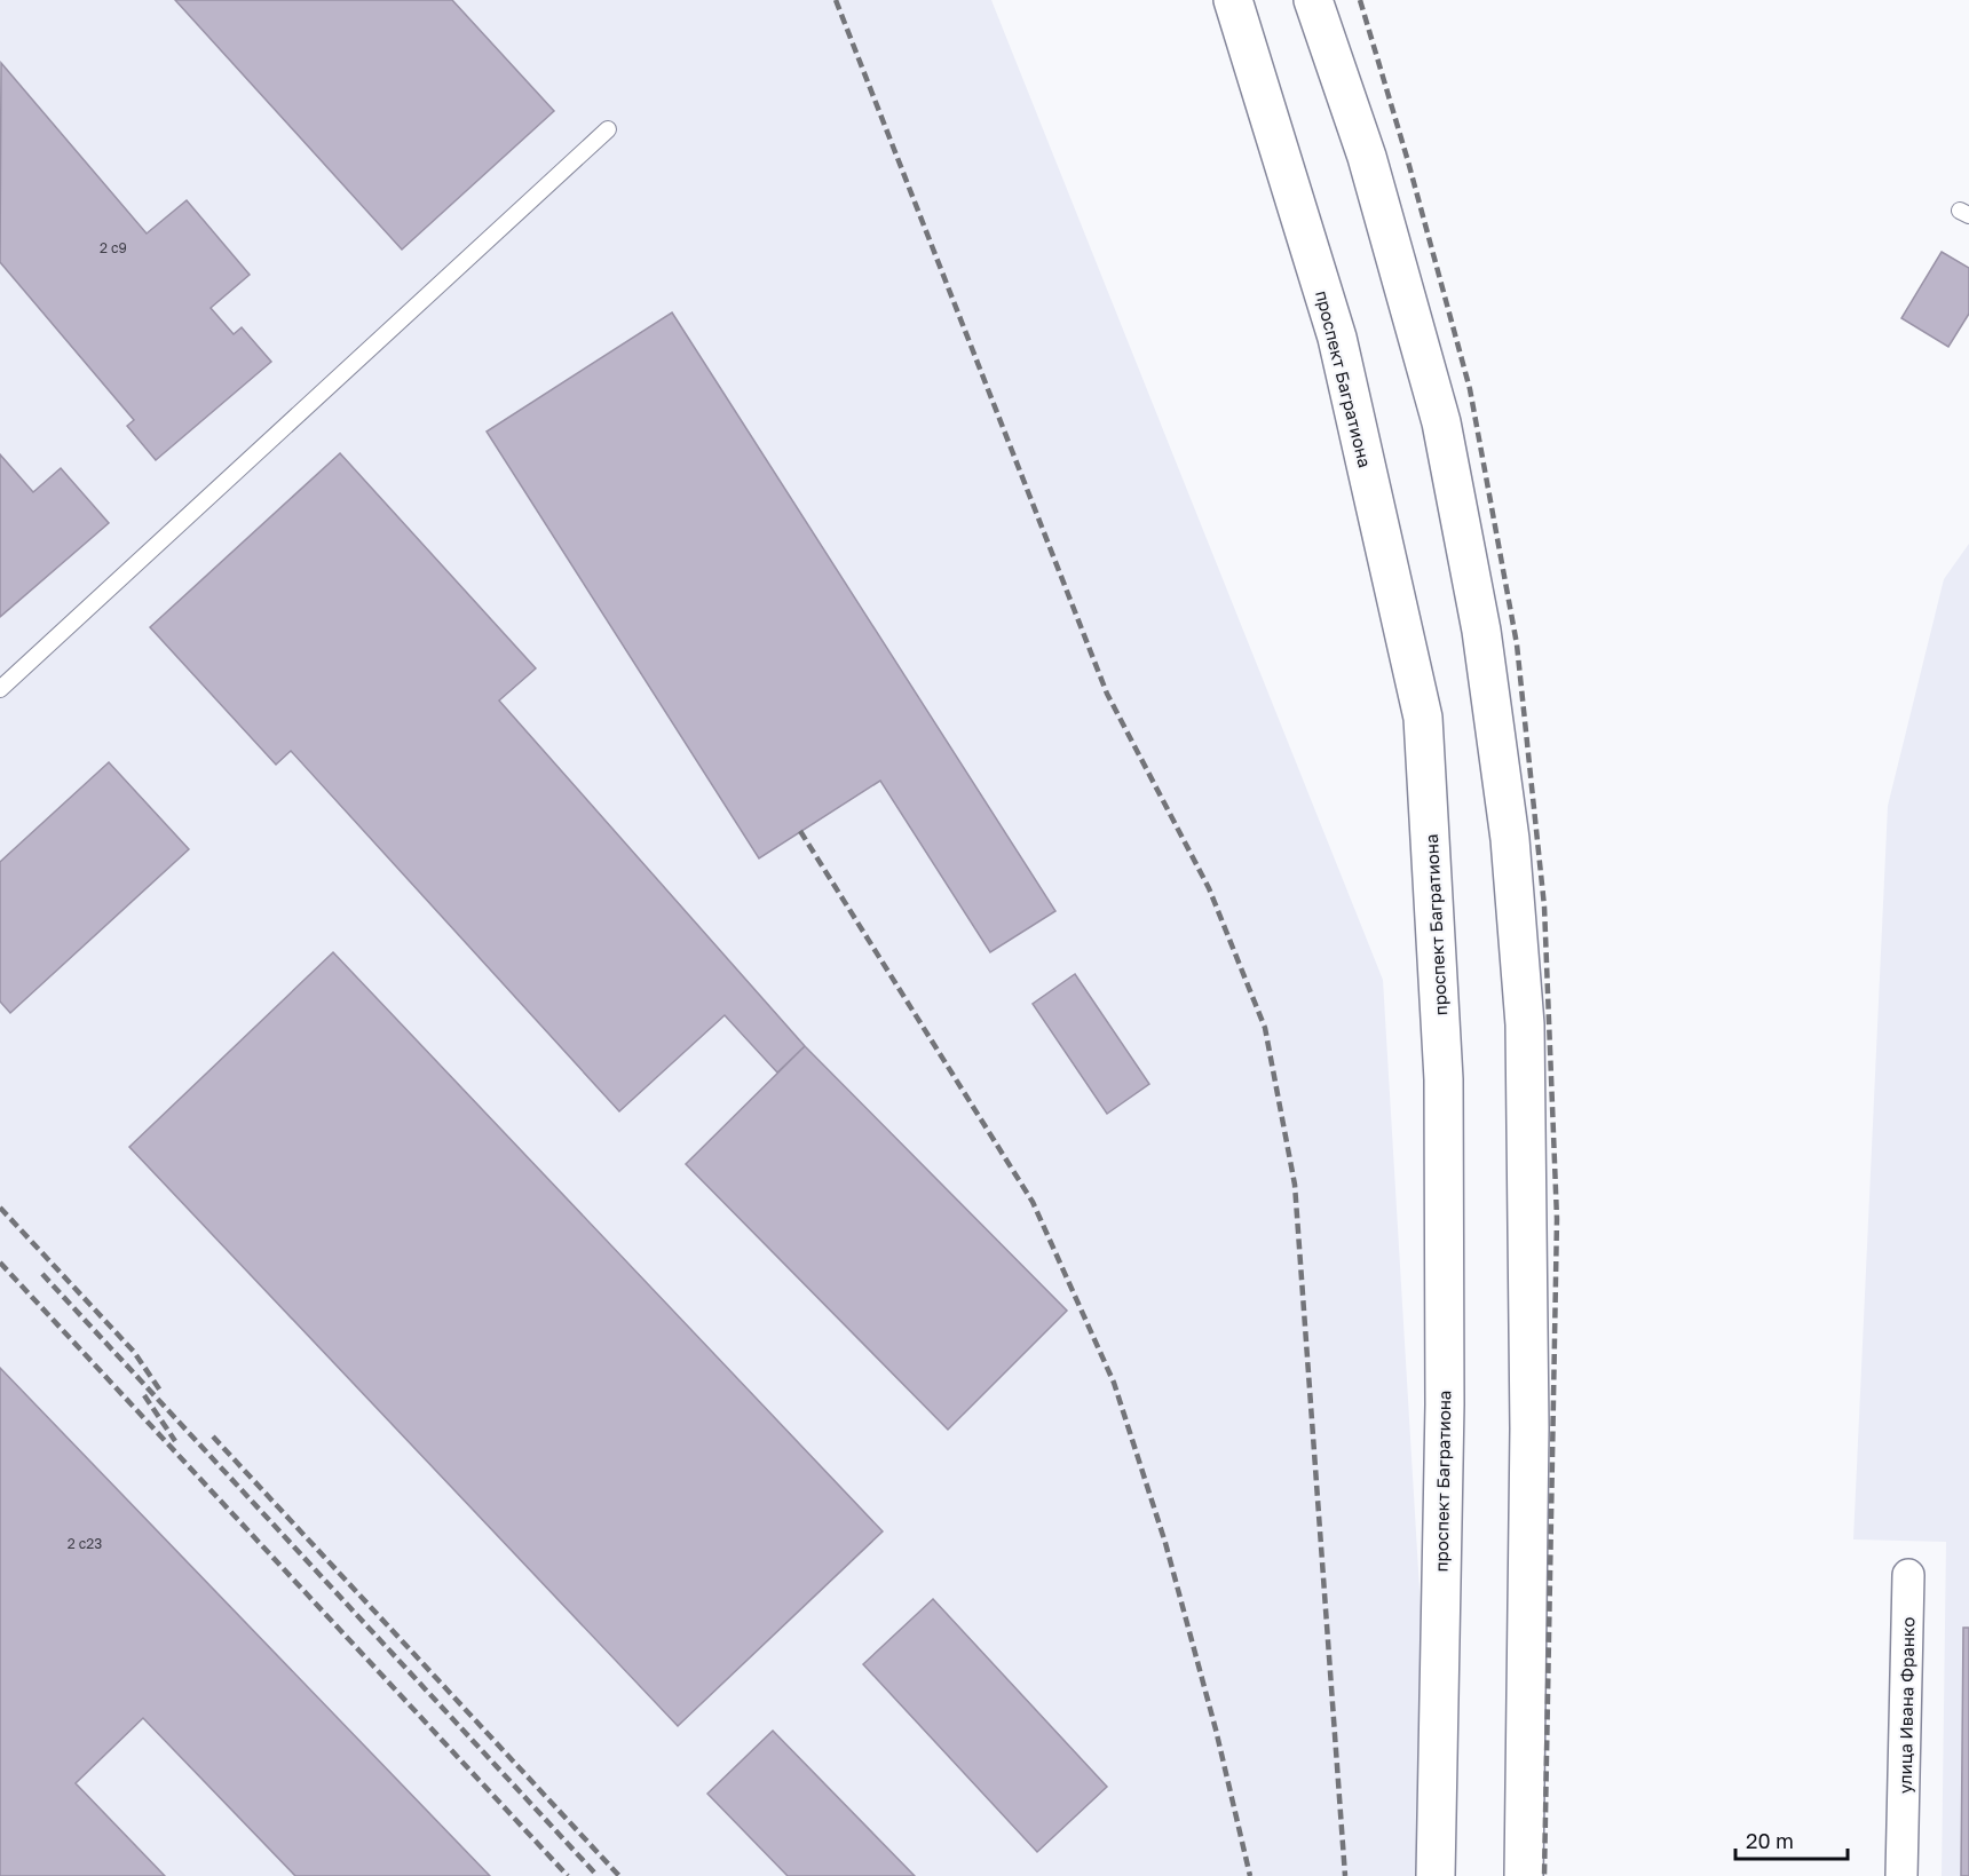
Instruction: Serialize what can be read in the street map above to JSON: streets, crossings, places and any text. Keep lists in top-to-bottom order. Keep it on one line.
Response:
{"streets":{"main road":["проспект Багратиона"],"street":["улица Ивана Франко"]},"house_numbers":["2 с9","2 с23"],"scale_bar":"20 m"}
